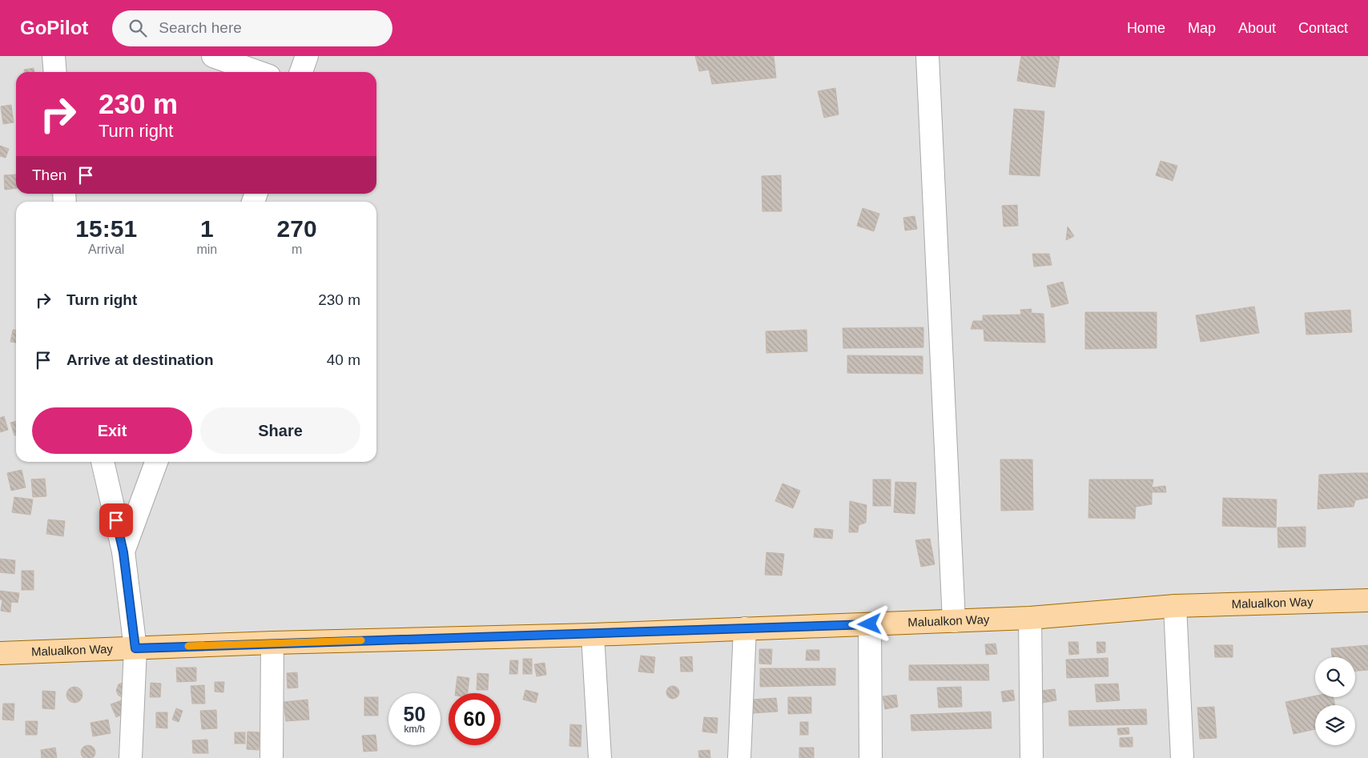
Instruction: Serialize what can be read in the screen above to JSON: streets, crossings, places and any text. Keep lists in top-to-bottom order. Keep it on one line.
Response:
{"streets":{"main road":["Malualkon Way"]},"page":{"header":"GoPilot","search":"Search here","nav":["Home","Map","About","Contact"],"turn":["230 m","Turn right"],"then":"Then","eta":["15:51","Arrival","1","min","270","m"],"list":[{"name":"Turn right","value":"230 m"},{"name":"Arrive at destination","value":"40 m"}],"buttons":["Exit","Share"],"speed":"50 km/h","limit":"60"}}
